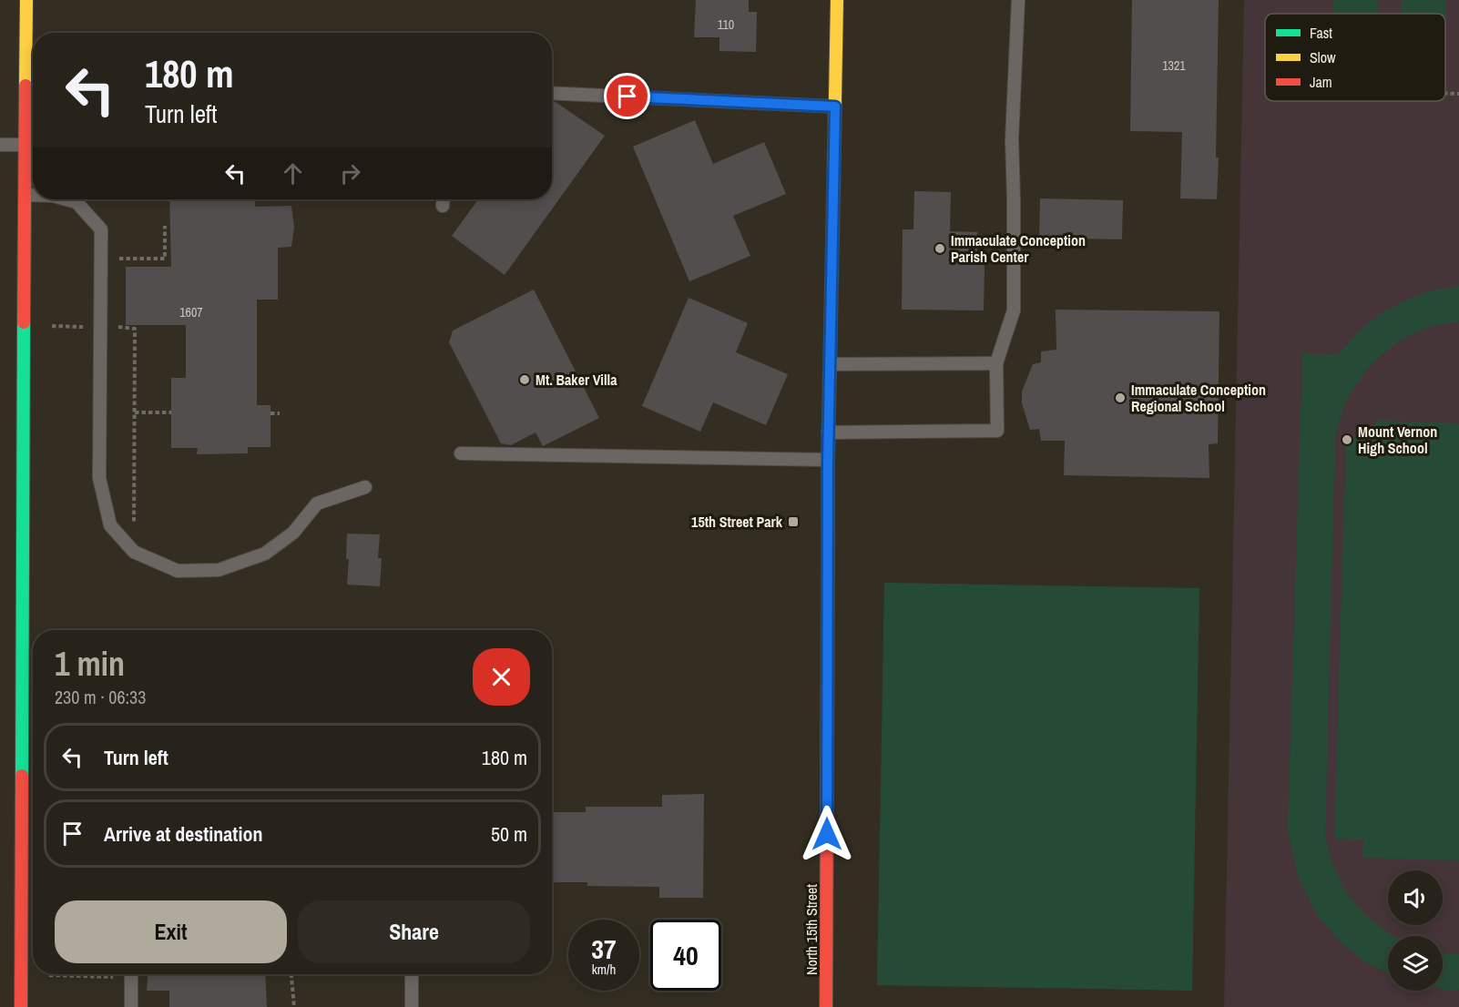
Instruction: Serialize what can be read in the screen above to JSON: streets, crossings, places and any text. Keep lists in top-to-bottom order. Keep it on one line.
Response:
{"streets":{"street":["North 15th Street"]},"places":{"other":["Immaculate Conception Parish Center","Mt. Baker Villa","Immaculate Conception Regional School","Mount Vernon High School"],"transit":["15th Street Park"]},"house_numbers":["110","1321","1607"],"legend":["Fast","Slow","Jam"],"page":{"turn":["180 m","Turn left"],"heading":["1 min","230 m · 06:33"],"list":[{"name":"Turn left","value":"180 m"},{"name":"Arrive at destination","value":"50 m"}],"buttons":["Exit","Share"],"speed":"37 km/h","limit":"40"}}
